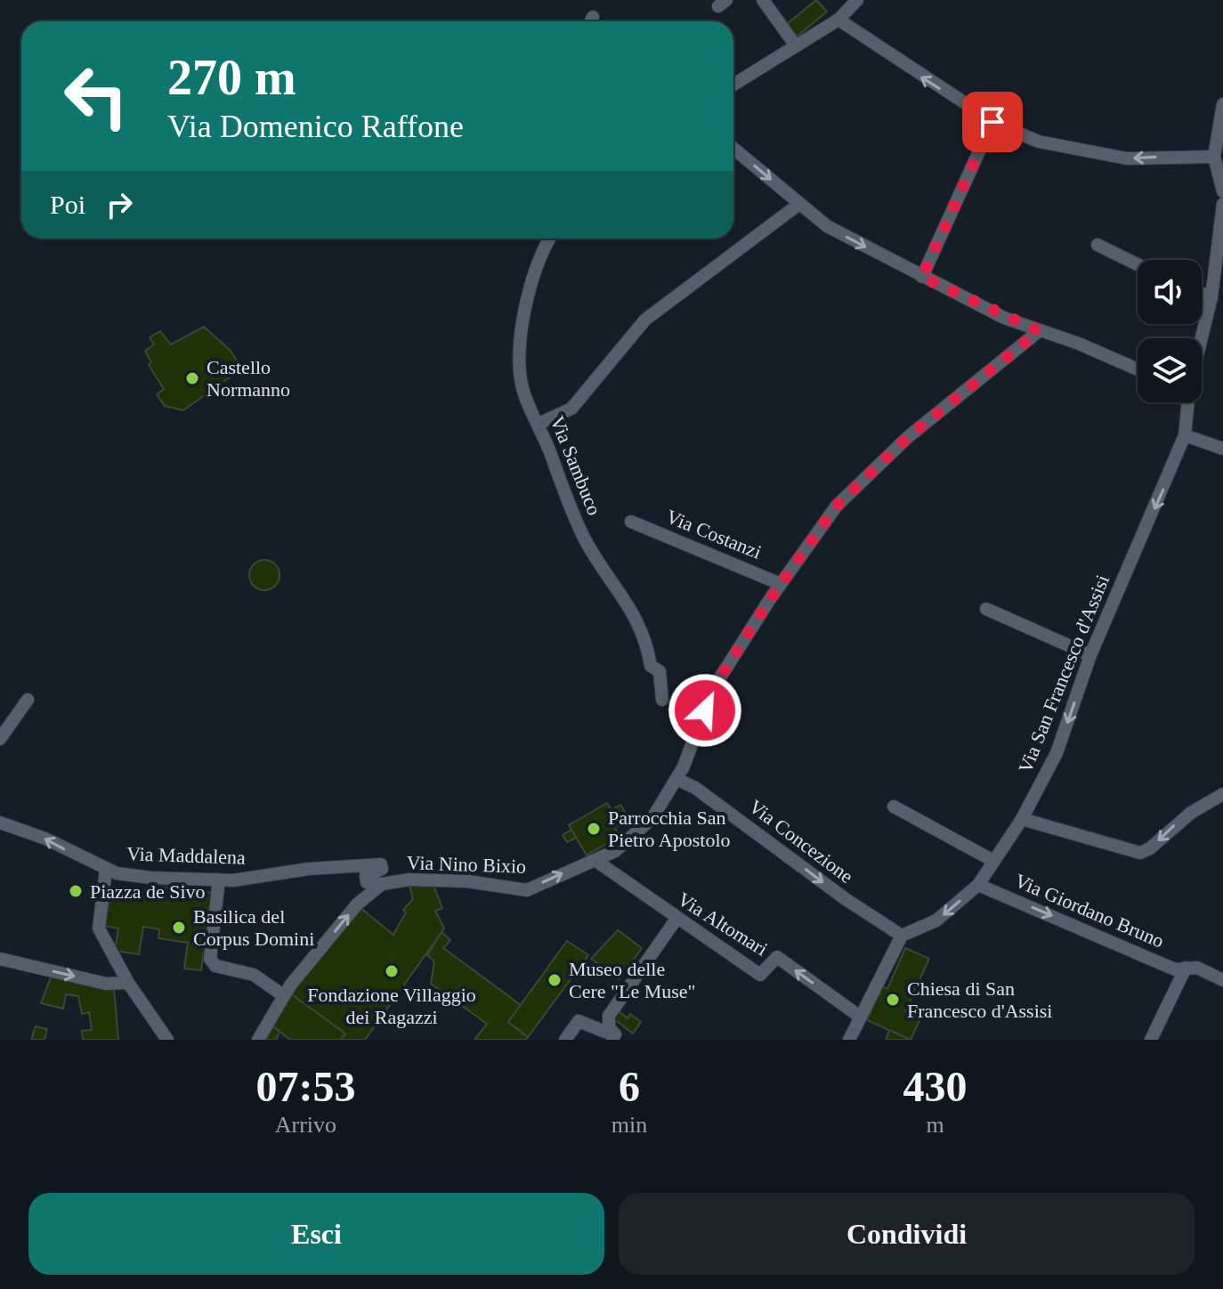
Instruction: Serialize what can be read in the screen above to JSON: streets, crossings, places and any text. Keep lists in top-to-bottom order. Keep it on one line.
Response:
{"streets":{"street":["Via Sambuco","Via Costanzi","Via San Francesco d'Assisi","Via Concezione","Via Maddalena","Via Nino Bixio","Via Giordano Bruno","Via Altomari"]},"crossings":[["Via Costanzi","Via Nino Bixio"],["Via San Francesco d'Assisi","Via Concezione"],["Via San Francesco d'Assisi","Via Giordano Bruno"],["Via Concezione","Via Nino Bixio"],["Via Maddalena","Via Nino Bixio"],["Via Nino Bixio","Via Altomari"]],"one_way":["Via San Francesco d'Assisi","Via Concezione","Via Giordano Bruno","Via Altomari"],"places":["Castello Normanno","Parrocchia San Pietro Apostolo","Piazza de Sivo","Basilica del Corpus Domini","Fondazione Villaggio dei Ragazzi","Museo delle Cere \"Le Muse\"","Chiesa di San Francesco d'Assisi"],"page":{"turn":["270 m","Via Domenico Raffone"],"then":"Poi","eta":["07:53","Arrivo","6","min","430","m"],"buttons":["Esci","Condividi"]}}
